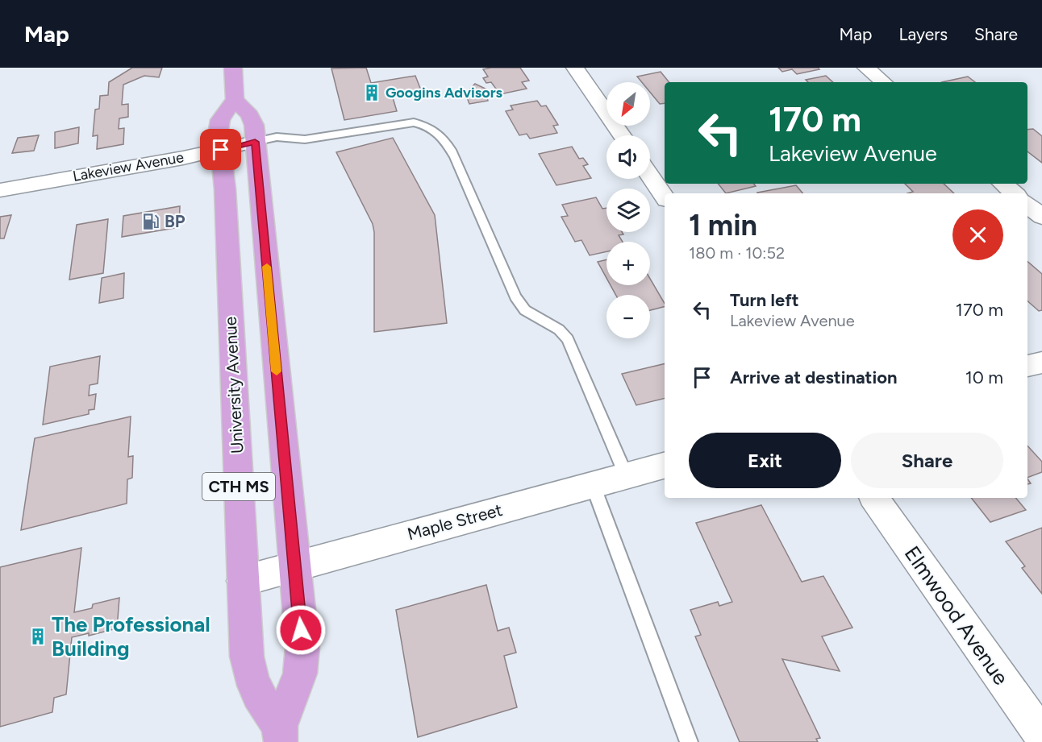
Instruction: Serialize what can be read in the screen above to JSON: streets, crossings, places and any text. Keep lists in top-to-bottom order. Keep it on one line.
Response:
{"streets":{"main road":["University Avenue","CTH MS"],"street":["Lakeview Avenue","Maple Street","Elmwood Avenue"]},"crossings":[["Lakeview Avenue","University Avenue"],["University Avenue","Maple Street"]],"places":{"building":["Googins Advisors","The Professional Building"],"fuel station":["BP"]},"north":"bottom left","page":{"header":"Map","nav":["Map","Layers","Share"],"map_buttons":["+","−"],"turn":["170 m","Lakeview Avenue"],"heading":["1 min","180 m · 10:52"],"list":[{"name":"Turn left","note":"Lakeview Avenue","value":"170 m"},{"name":"Arrive at destination","value":"10 m"}],"buttons":["Exit","Share"]}}
